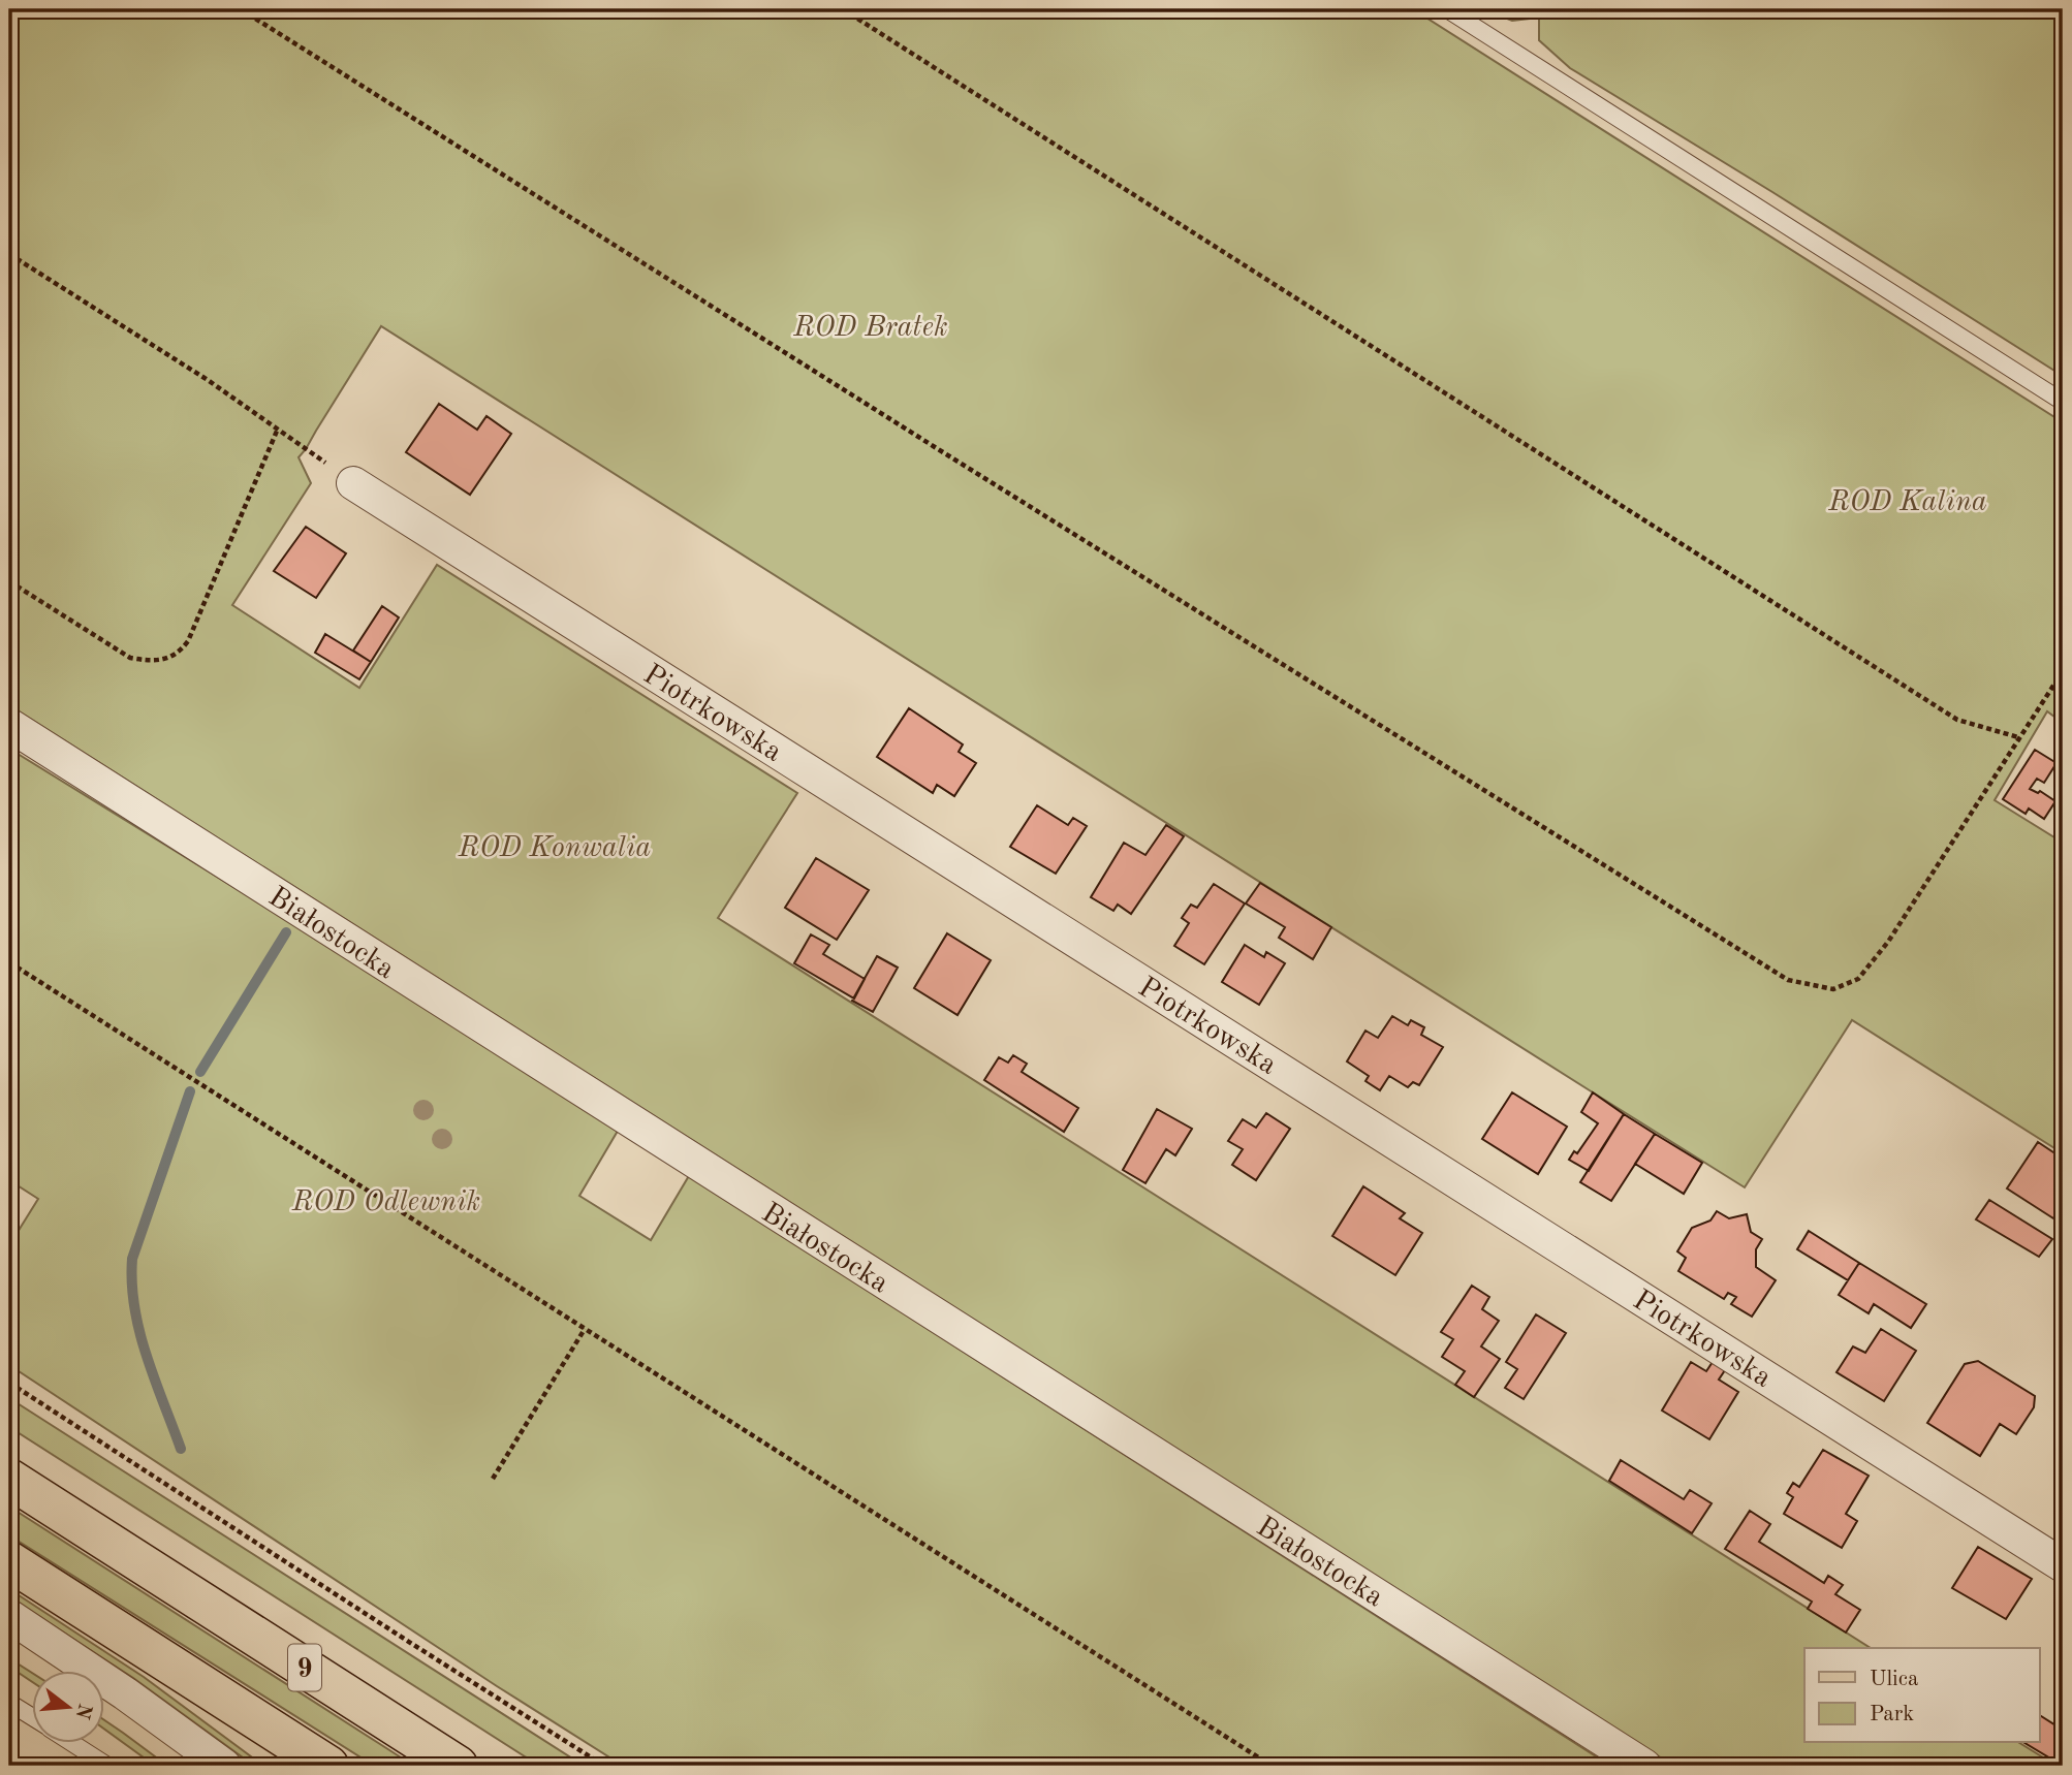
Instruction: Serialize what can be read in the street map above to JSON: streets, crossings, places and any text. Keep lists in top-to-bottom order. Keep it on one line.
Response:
{"streets":{"main road":["9"],"street":["Piotrkowska","Białostocka"]},"parks":["ROD Bratek","ROD Kalina","ROD Konwalia","ROD Odlewnik"],"legend":["Ulica","Park"],"north":"right"}
